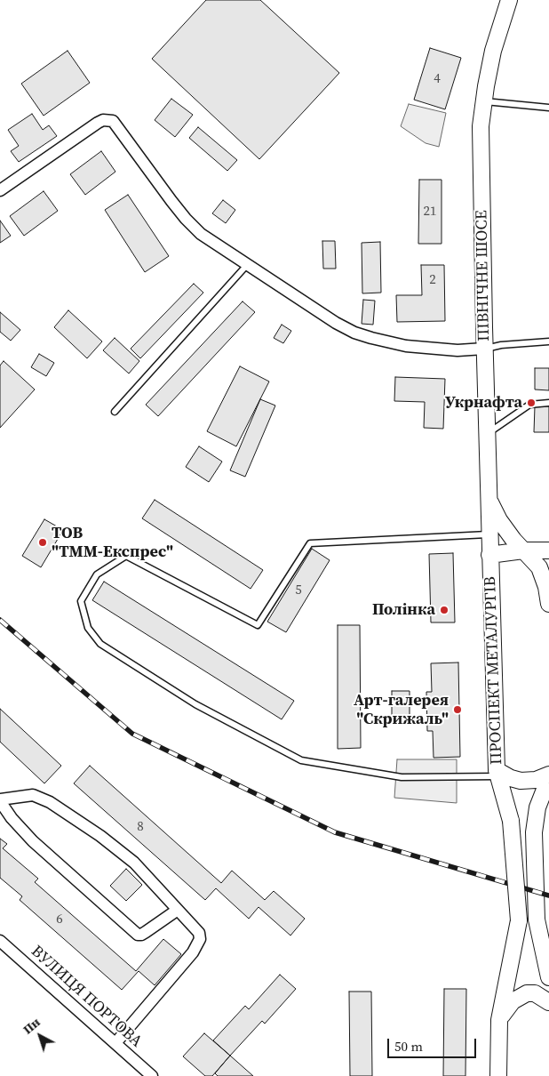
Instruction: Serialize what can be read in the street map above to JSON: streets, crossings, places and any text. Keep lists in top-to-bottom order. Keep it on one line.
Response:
{"streets":{"main road":["ПІВНІЧНЕ ШОСЕ","ПРОСПЕКТ МЕТАЛУРГІВ"],"street":["ВУЛИЦЯ ПОРТОВА"]},"crossings":[["ПІВНІЧНЕ ШОСЕ","ПРОСПЕКТ МЕТАЛУРГІВ"]],"places":["Укрнафта","ТОВ \"ТММ-Експрес\"","Полінка","Арт-галерея \"Скрижаль\""],"house_numbers":["4","21","2","5","8","6"],"scale_bar":"50 m","north":"top left"}
